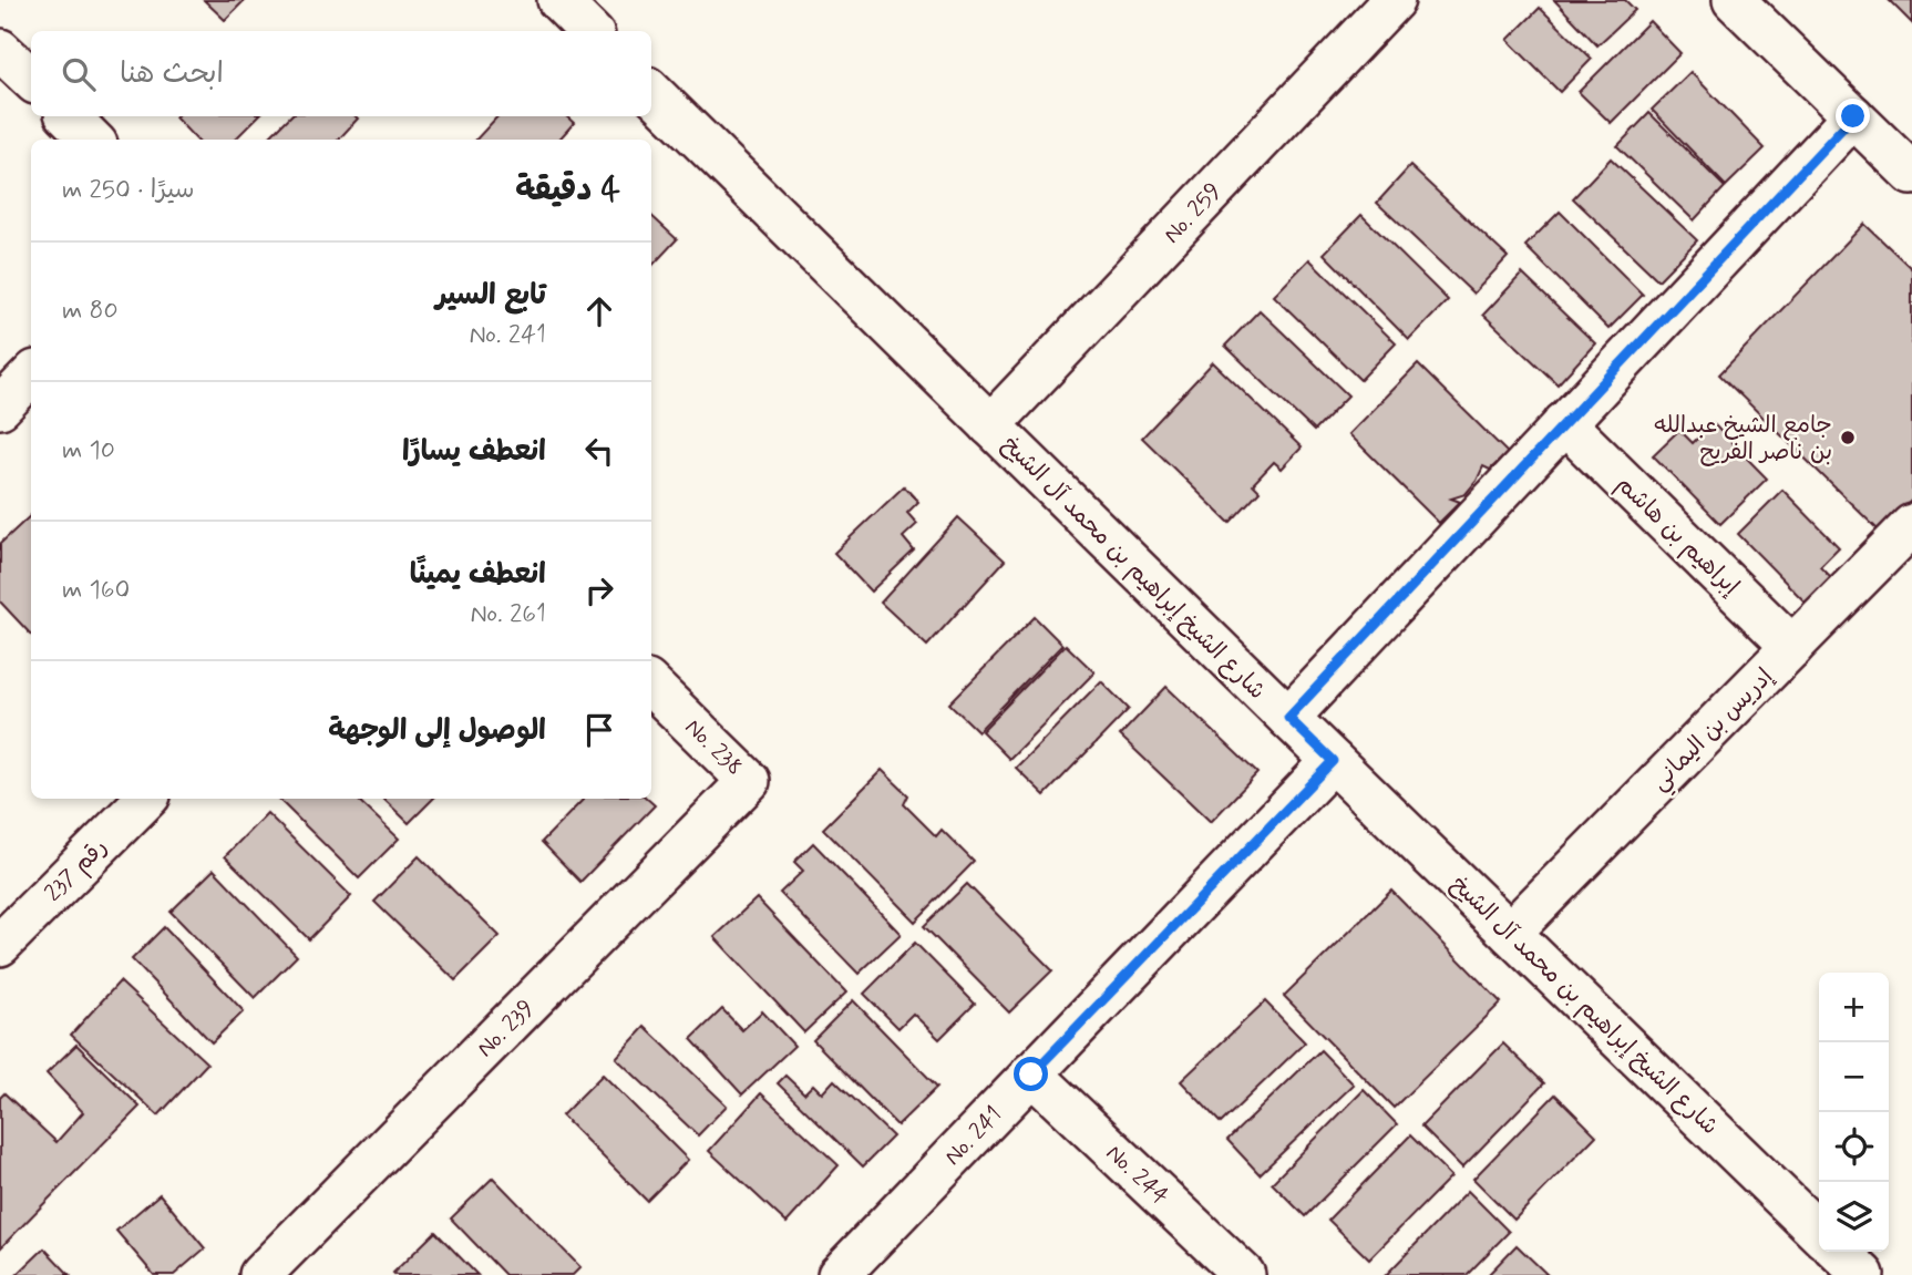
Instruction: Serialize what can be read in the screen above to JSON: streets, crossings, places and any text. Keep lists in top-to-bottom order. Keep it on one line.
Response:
{"streets":{"street":["No. 259","إبراهيم بن هاشم","شارع الشيخ إبراهيم بن محمد آل الشيخ","إدريس بن اليماني","No. 238","رقم 237","No. 239","No. 241","No. 244"]},"crossings":[["No. 259","شارع الشيخ إبراهيم بن محمد آل الشيخ"],["إبراهيم بن هاشم","إدريس بن اليماني"],["شارع الشيخ إبراهيم بن محمد آل الشيخ","إدريس بن اليماني"],["شارع الشيخ إبراهيم بن محمد آل الشيخ","No. 241"],["No. 238","No. 239"],["No. 241","No. 244"]],"places":["جامع الشيخ عبدالله بن ناصر الفريح"],"page":{"search":"ابحث هنا","heading":["4 دقيقة","سيرًا · 250 m"],"list":[["تابع السير","No. 241","80 m"],["انعطف يسارًا","10 m"],["انعطف يمينًا","No. 261","160 m"],"الوصول إلى الوجهة"],"map_buttons":["+","−"]}}
